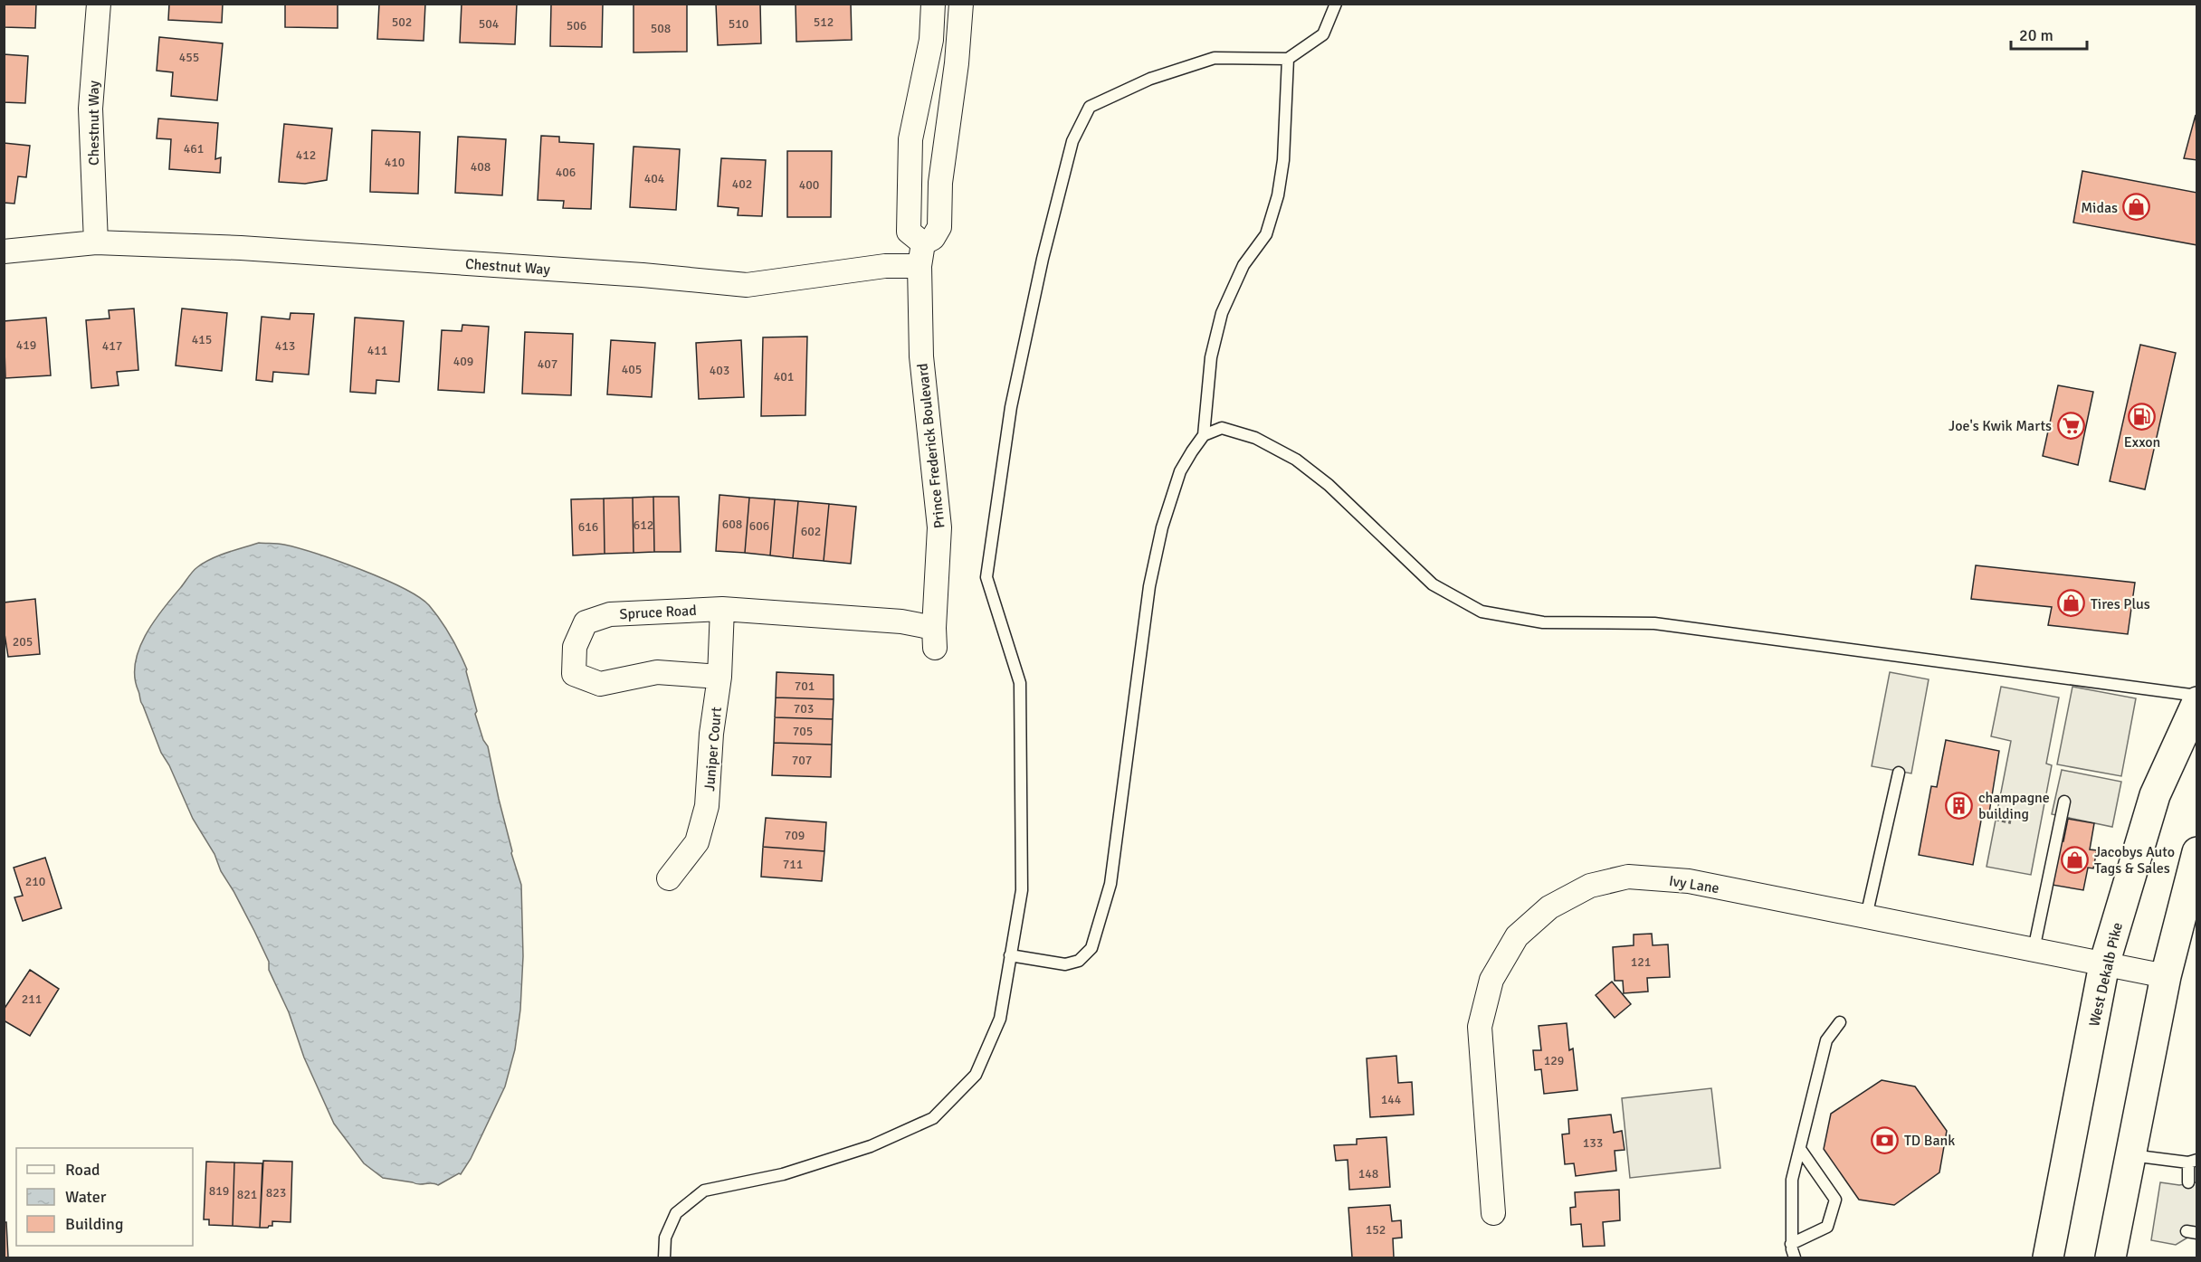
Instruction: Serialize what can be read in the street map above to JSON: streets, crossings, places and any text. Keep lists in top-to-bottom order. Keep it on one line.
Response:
{"streets":{"highway":["West Dekalb Pike"],"street":["Chestnut Way","Prince Frederick Boulevard","Spruce Road","Juniper Court","Ivy Lane"]},"crossings":[["Chestnut Way","Prince Frederick Boulevard"],["Prince Frederick Boulevard","Spruce Road"],["Spruce Road","Juniper Court"],["Ivy Lane","West Dekalb Pike"]],"places":{"shop":["Midas","Tires Plus","Jacobys Auto Tags & Sales"],"fuel station":["Exxon"],"supermarket":["Joe's Kwik Marts"],"building":["champagne building"],"bank":["TD Bank"]},"house_numbers":["502","512","504","510","506","508","455","461","412","410","408","406","404","402","400","415","419","417","413","411","409","407","405","403","401","608","612","606","616","602","205","701","703","705","707","709","711","210","121","211","129","144","133","148","819","823","821","152"],"legend":["Road","Water","Building"],"scale_bar":"20 m"}
